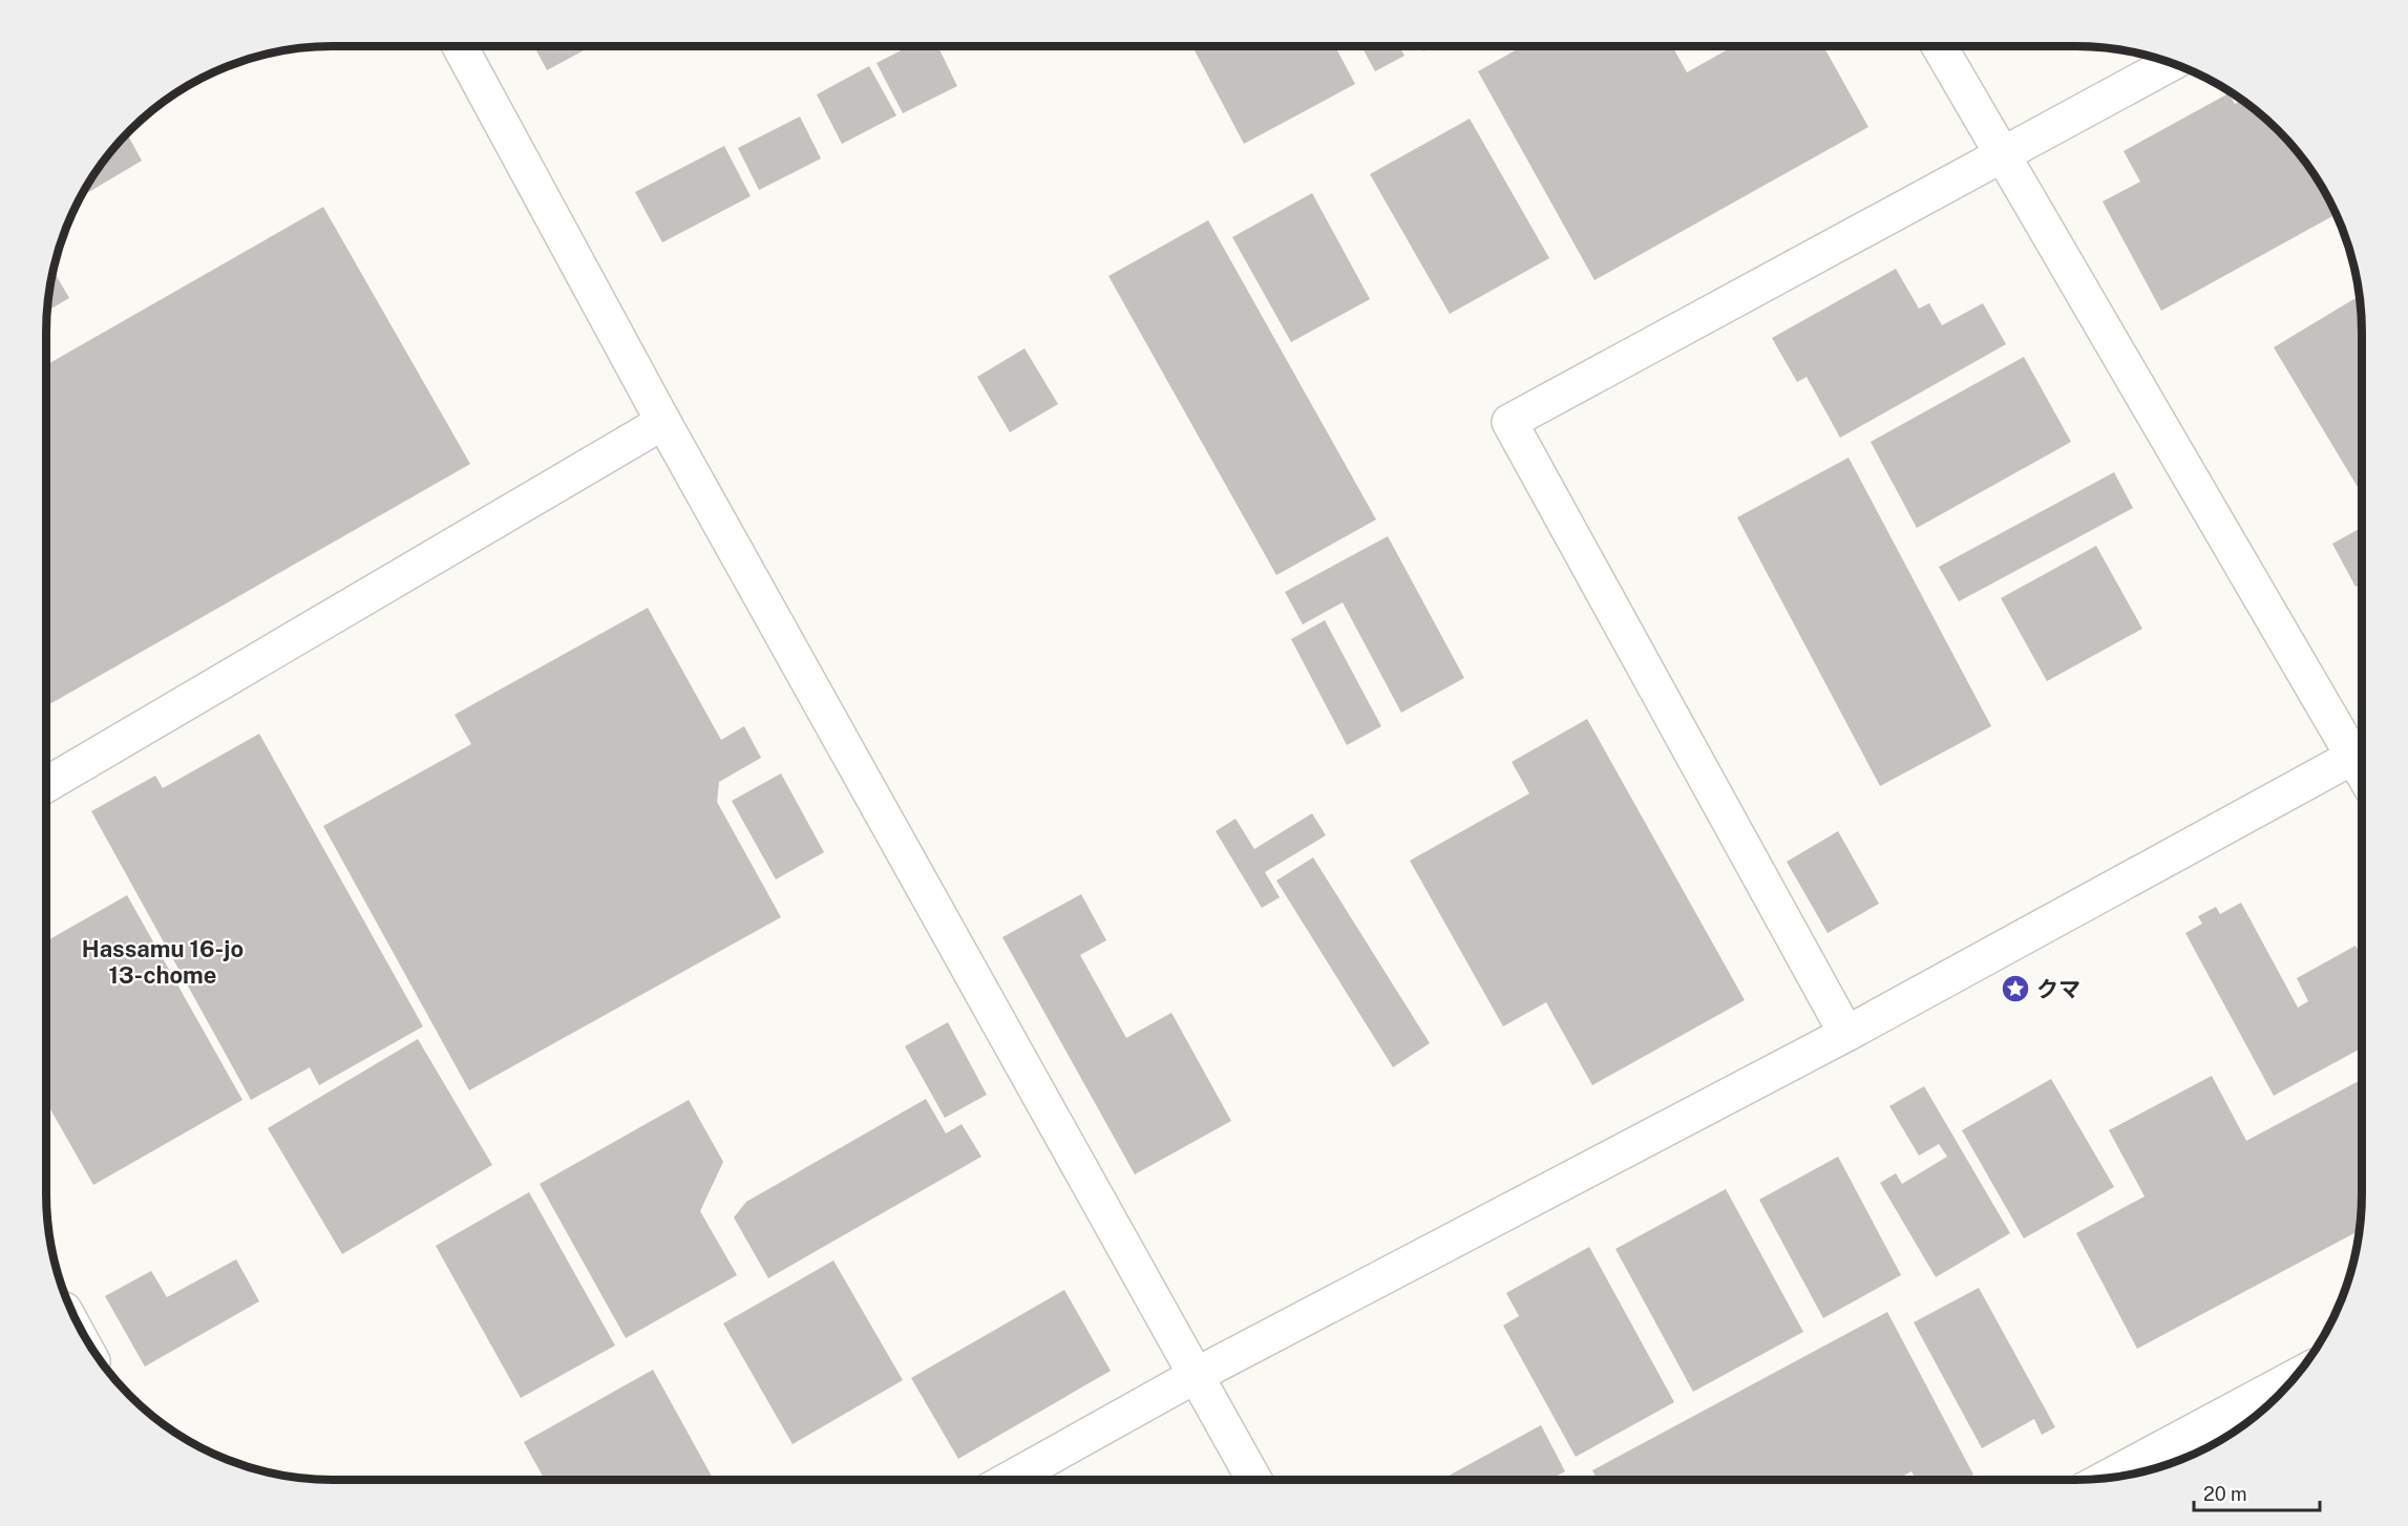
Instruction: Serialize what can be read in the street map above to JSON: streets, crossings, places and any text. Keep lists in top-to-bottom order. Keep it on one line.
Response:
{"districts":["Hassamu 16-jo 13-chome"],"places":{"place":["クマ"]},"scale_bar":"20 m"}
